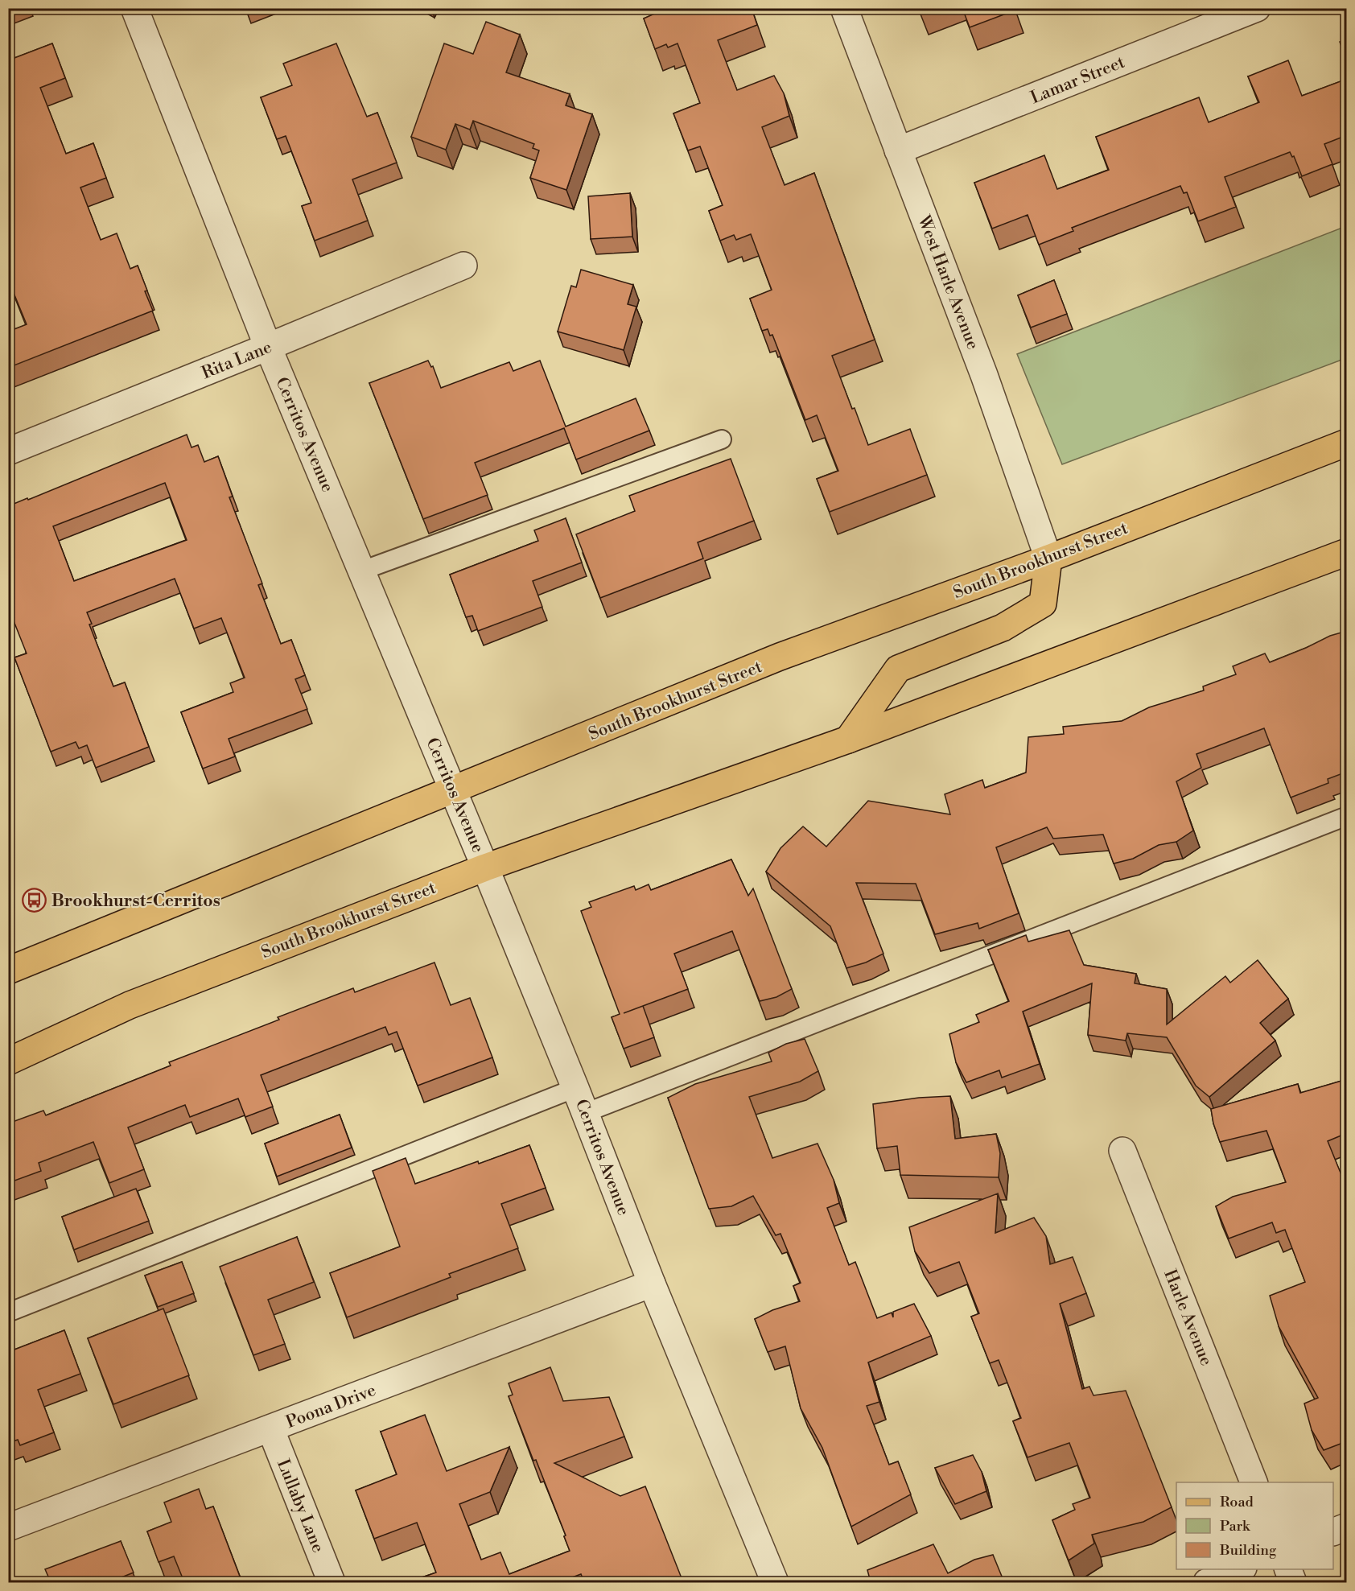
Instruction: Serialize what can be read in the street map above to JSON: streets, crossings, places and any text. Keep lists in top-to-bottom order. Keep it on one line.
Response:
{"streets":{"main road":["South Brookhurst Street"],"street":["Lamar Street","West Harle Avenue","Rita Lane","Cerritos Avenue","Harle Avenue","Poona Drive","Lullaby Lane"]},"crossings":[["Lamar Street","West Harle Avenue"],["West Harle Avenue","South Brookhurst Street"],["Rita Lane","Cerritos Avenue"],["Cerritos Avenue","South Brookhurst Street"],["Cerritos Avenue","Poona Drive"],["Poona Drive","Lullaby Lane"]],"places":{"bus stop":["Brookhurst-Cerritos"]},"legend":["Road","Park","Building"]}
